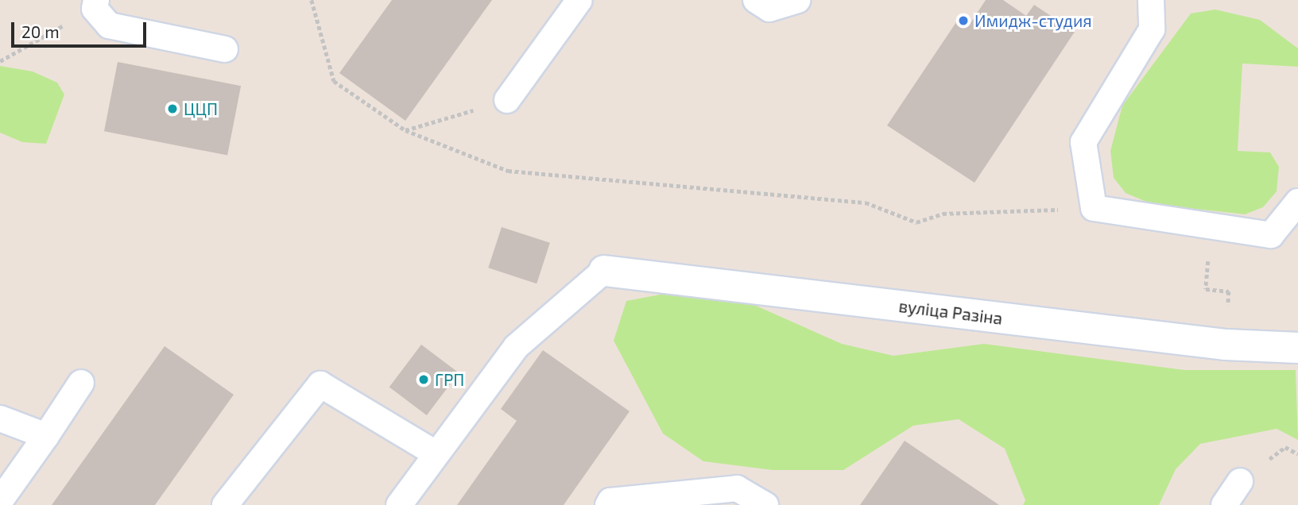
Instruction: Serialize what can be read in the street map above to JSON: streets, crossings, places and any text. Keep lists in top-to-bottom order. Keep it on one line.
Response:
{"streets":{"street":["вуліца Разіна"]},"places":["Имидж-студия","ЦЦП","ГРП"],"scale_bar":"20 m"}
